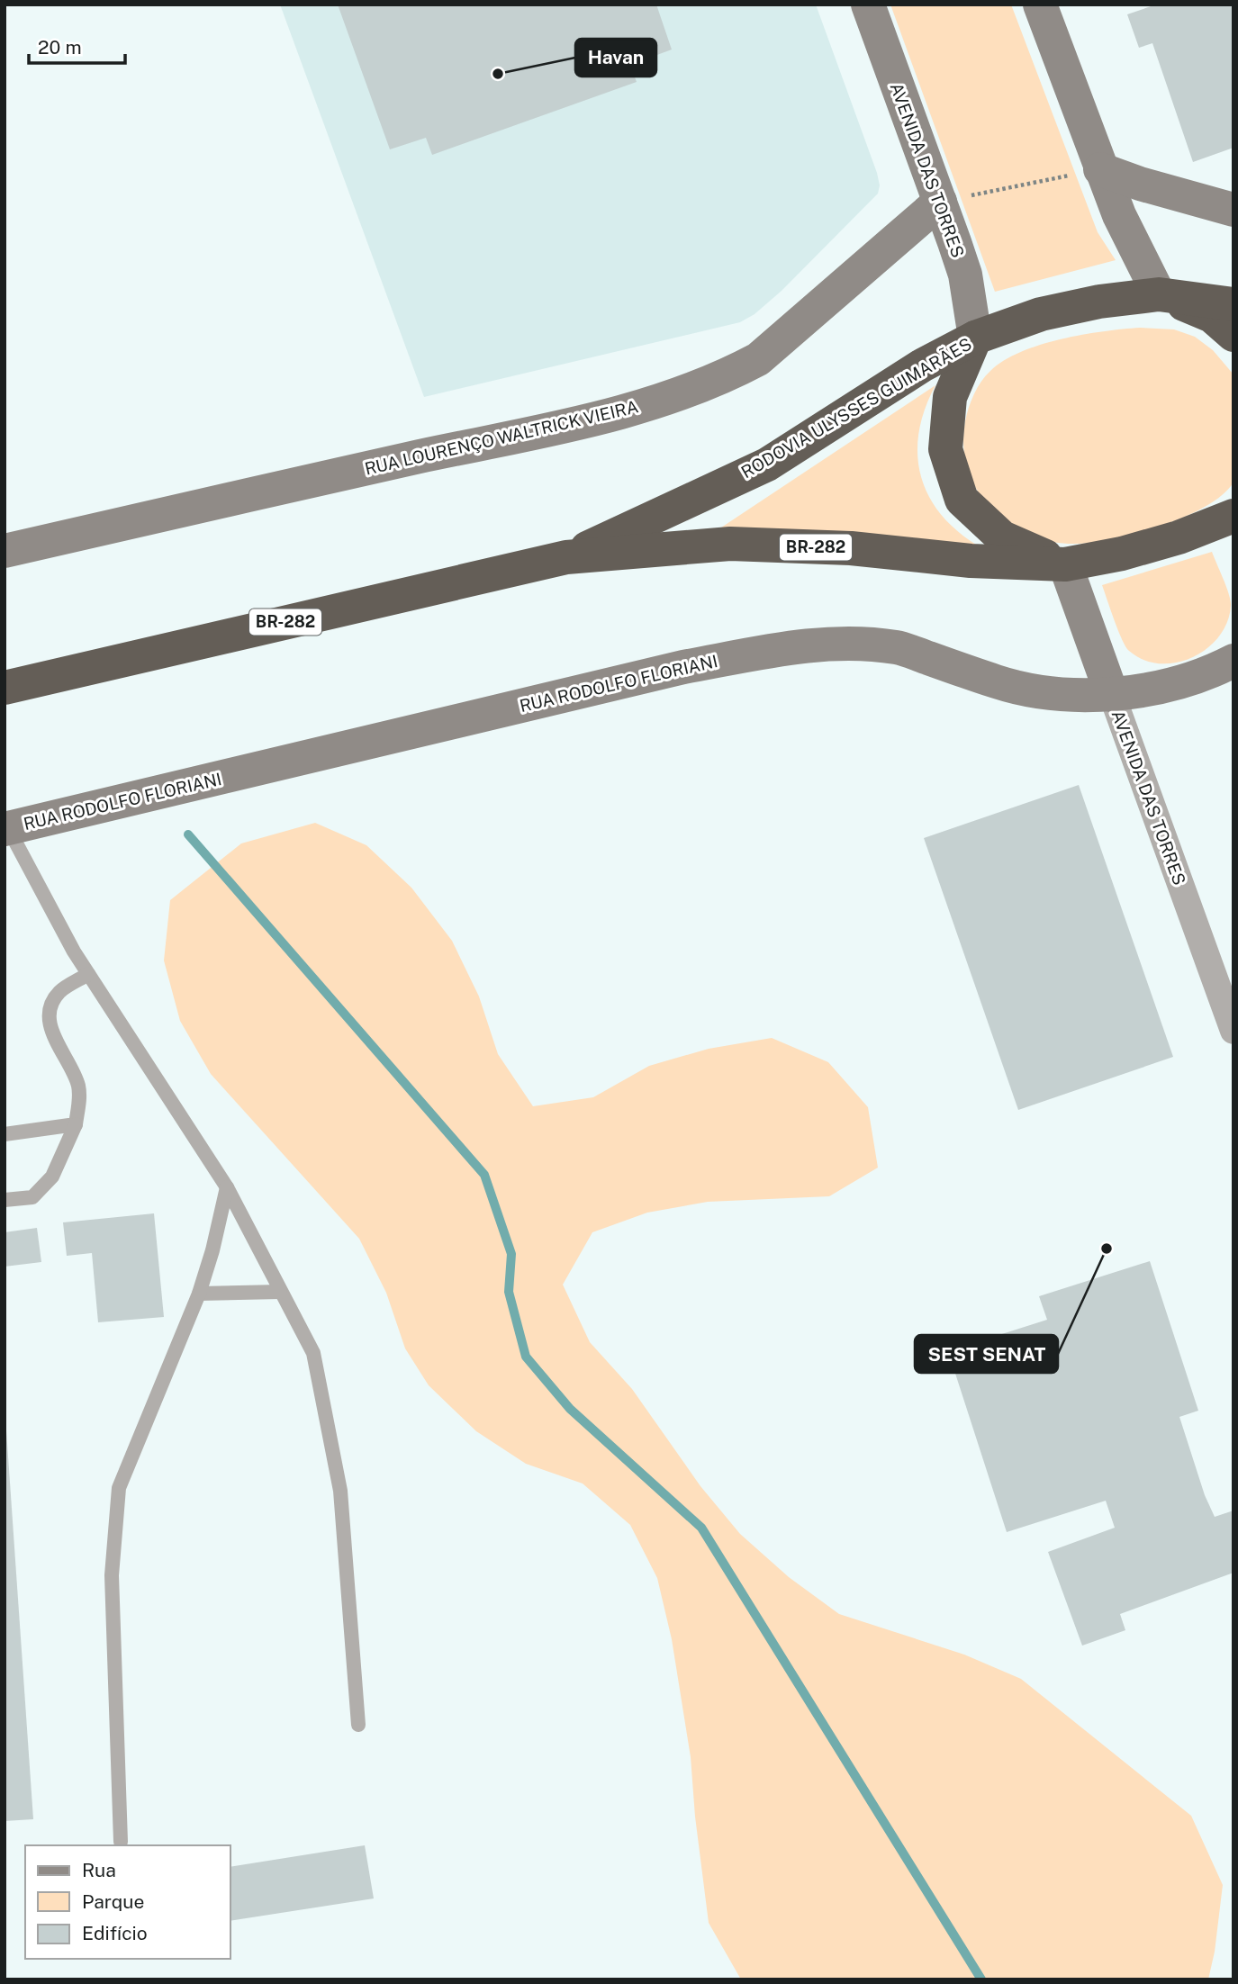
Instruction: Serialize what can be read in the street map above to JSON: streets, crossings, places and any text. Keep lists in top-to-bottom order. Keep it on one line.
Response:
{"streets":{"highway":["RODOVIA ULYSSES GUIMARÃES","BR-282"],"main road":["AVENIDA DAS TORRES","RUA LOURENÇO WALTRICK VIEIRA","RUA RODOLFO FLORIANI"]},"crossings":[["AVENIDA DAS TORRES","RODOVIA ULYSSES GUIMARÃES"],["AVENIDA DAS TORRES","RUA LOURENÇO WALTRICK VIEIRA"],["AVENIDA DAS TORRES","RUA RODOLFO FLORIANI"]],"places":["Havan","SEST SENAT"],"legend":["Rua","Parque","Edifício"],"scale_bar":"20 m"}
